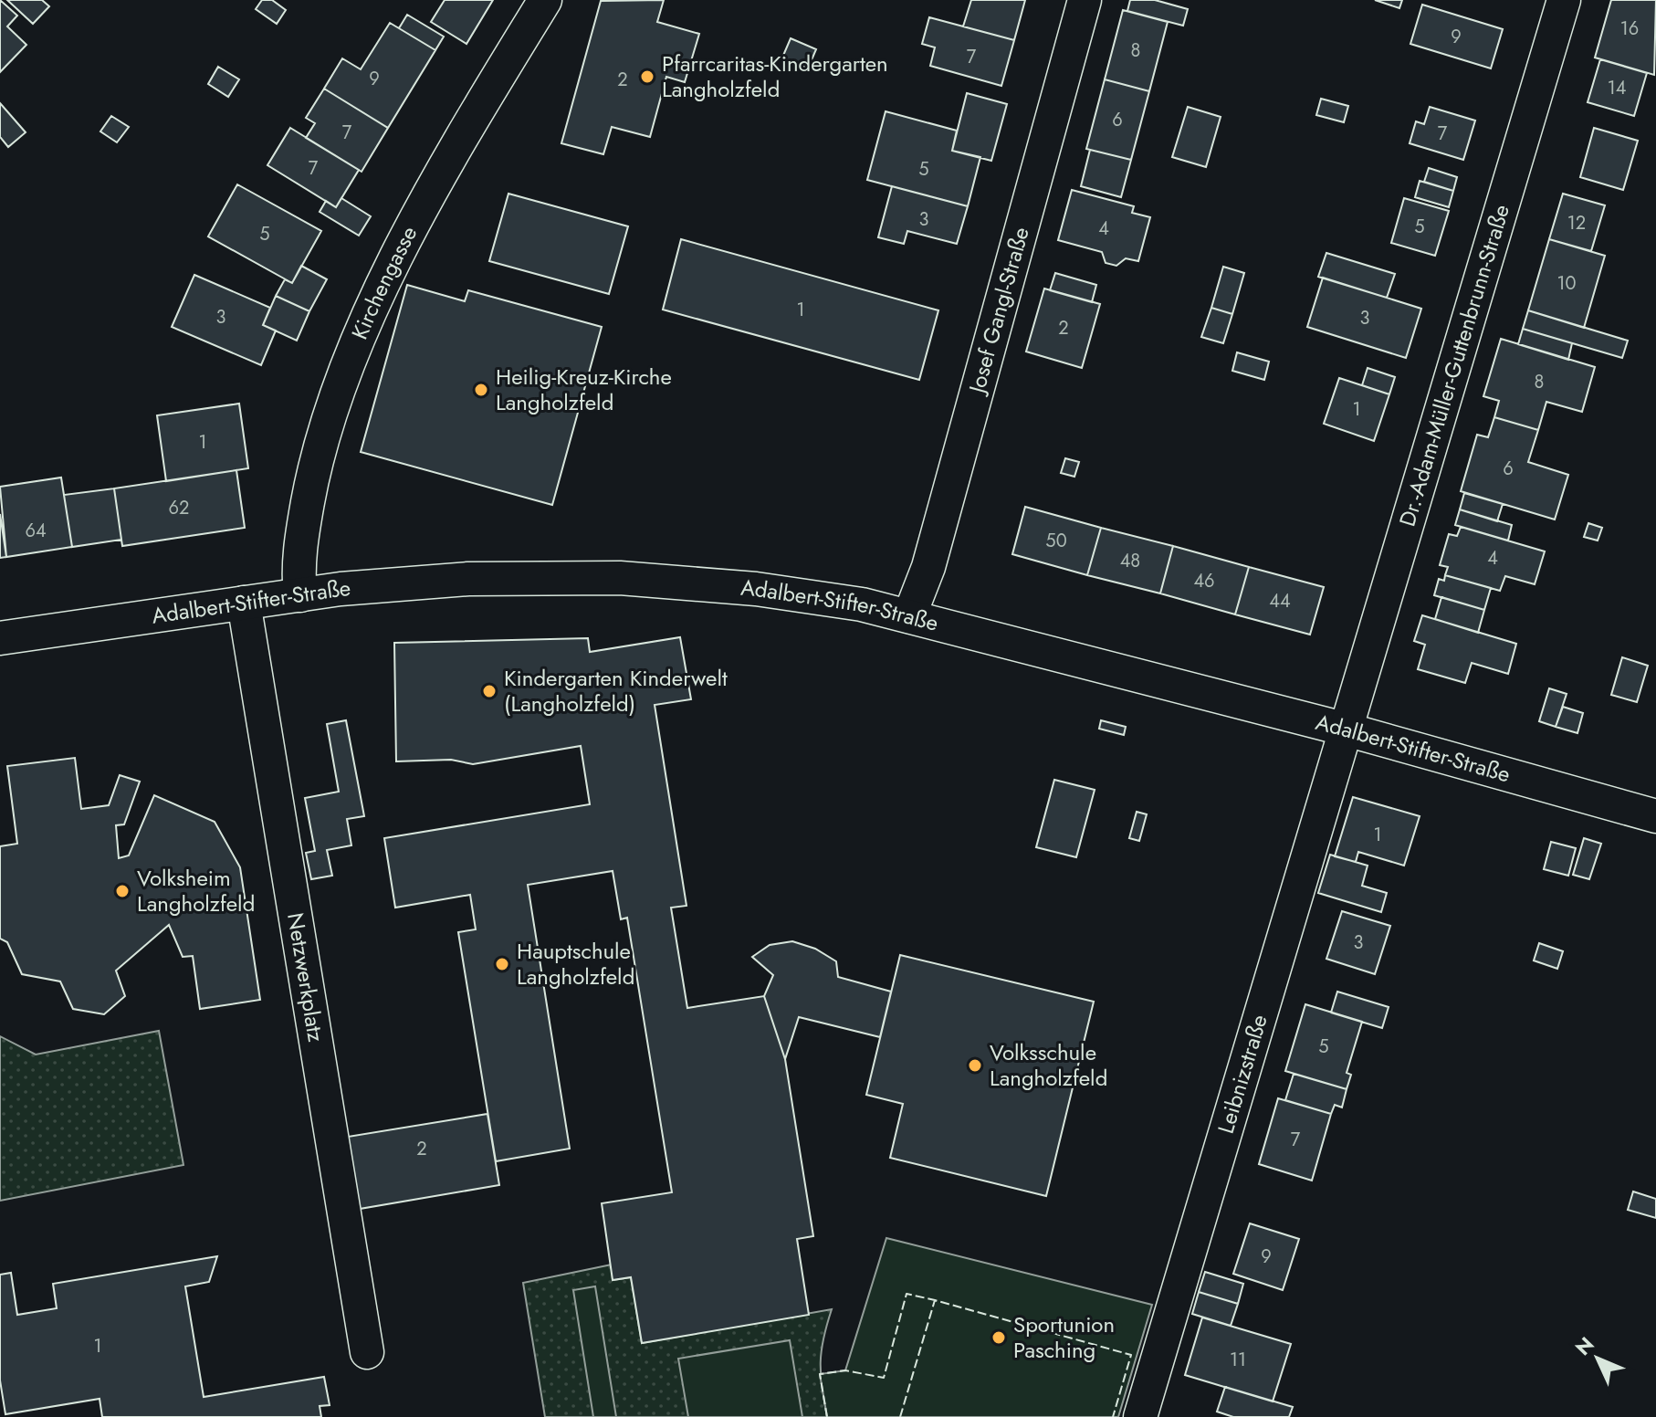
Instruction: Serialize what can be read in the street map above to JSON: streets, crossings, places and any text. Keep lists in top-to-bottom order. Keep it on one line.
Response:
{"streets":{"street":["Kirchengasse","Josef Gangl-Straße","Dr.-Adam-Müller-Guttenbrunn-Straße","Adalbert-Stifter-Straße","Netzwerkplatz","Leibnizstraße"]},"crossings":[["Kirchengasse","Adalbert-Stifter-Straße"],["Josef Gangl-Straße","Adalbert-Stifter-Straße"],["Dr.-Adam-Müller-Guttenbrunn-Straße","Adalbert-Stifter-Straße"],["Dr.-Adam-Müller-Guttenbrunn-Straße","Leibnizstraße"],["Adalbert-Stifter-Straße","Netzwerkplatz"],["Adalbert-Stifter-Straße","Leibnizstraße"]],"places":["Pfarrcaritas-Kindergarten Langholzfeld","Heilig-Kreuz-Kirche Langholzfeld","Kindergarten Kinderwelt (Langholzfeld)","Volksheim Langholzfeld","Hauptschule Langholzfeld","Volksschule Langholzfeld","Sportunion Pasching"],"house_numbers":["16","9","8","7","9","2","14","6","7","7","7","5","3","12","5","4","5","10","1","3","3","2","8","1","1","6","62","64","50","4","48","46","44","1","3","5","7","2","9","1","11"],"north":"top left"}
